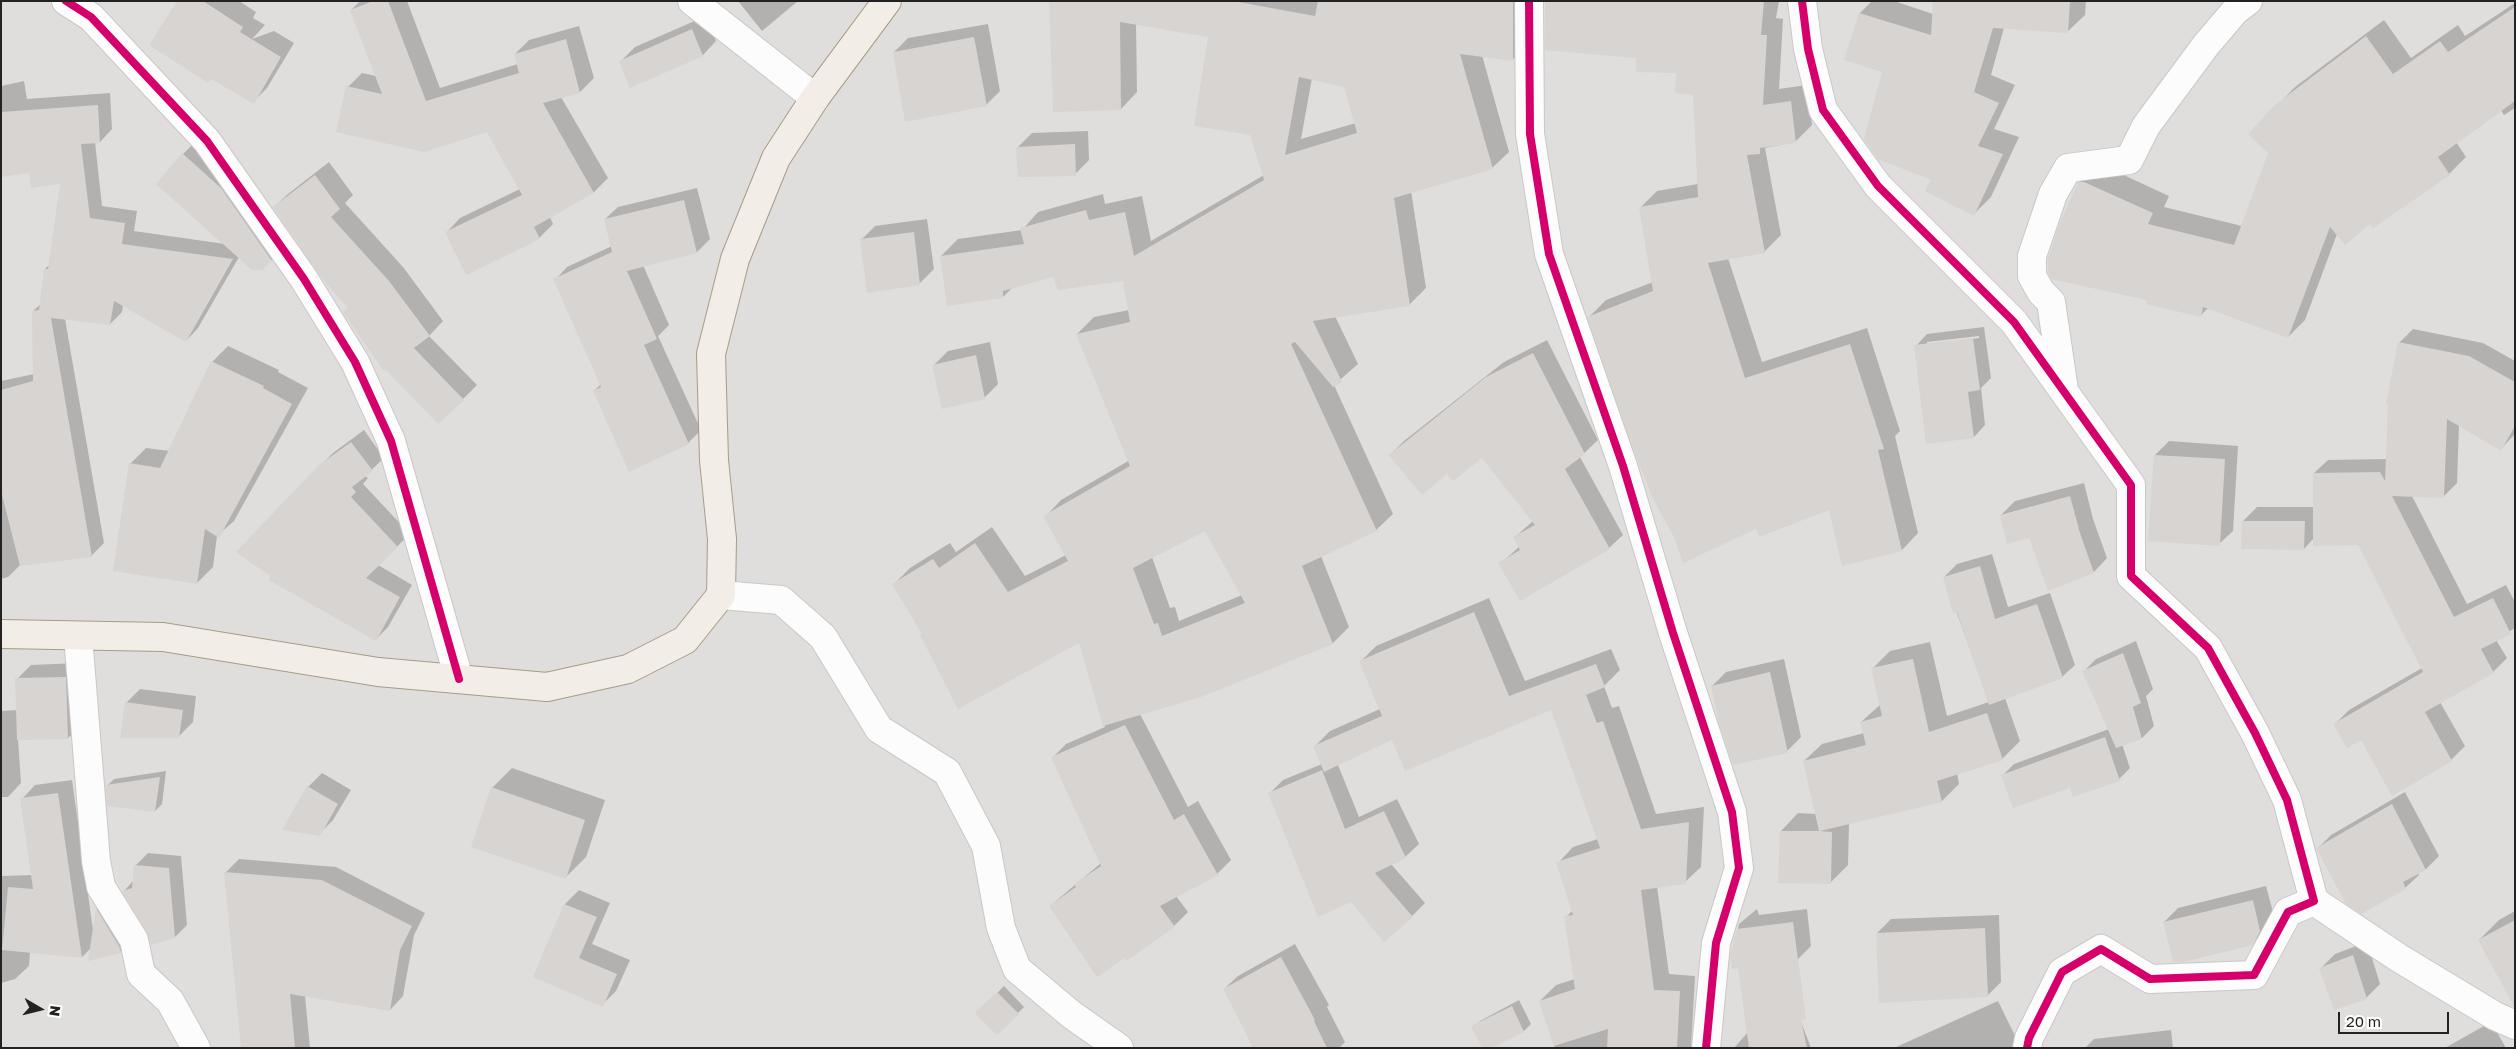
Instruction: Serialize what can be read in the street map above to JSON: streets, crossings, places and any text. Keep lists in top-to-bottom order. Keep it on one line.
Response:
{"scale_bar":"20 m","north":"right"}
